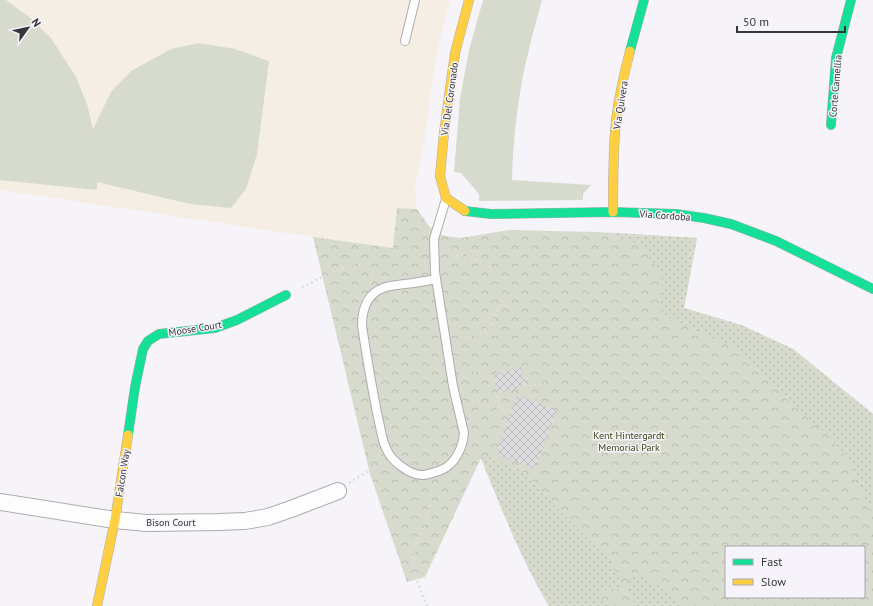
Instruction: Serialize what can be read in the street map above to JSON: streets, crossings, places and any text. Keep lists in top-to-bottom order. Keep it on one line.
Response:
{"streets":{"street":["Corte Camellia","Via Del Coronado","Via Quivera","Via Cordoba","Moose Court","Falcon Way","Bison Court"]},"crossings":[["Via Del Coronado","Via Cordoba"],["Via Quivera","Via Cordoba"],["Moose Court","Falcon Way"],["Falcon Way","Bison Court"]],"parks":["Kent Hintergardt Memorial Park"],"legend":["Fast","Slow"],"scale_bar":"50 m","north":"top right"}
